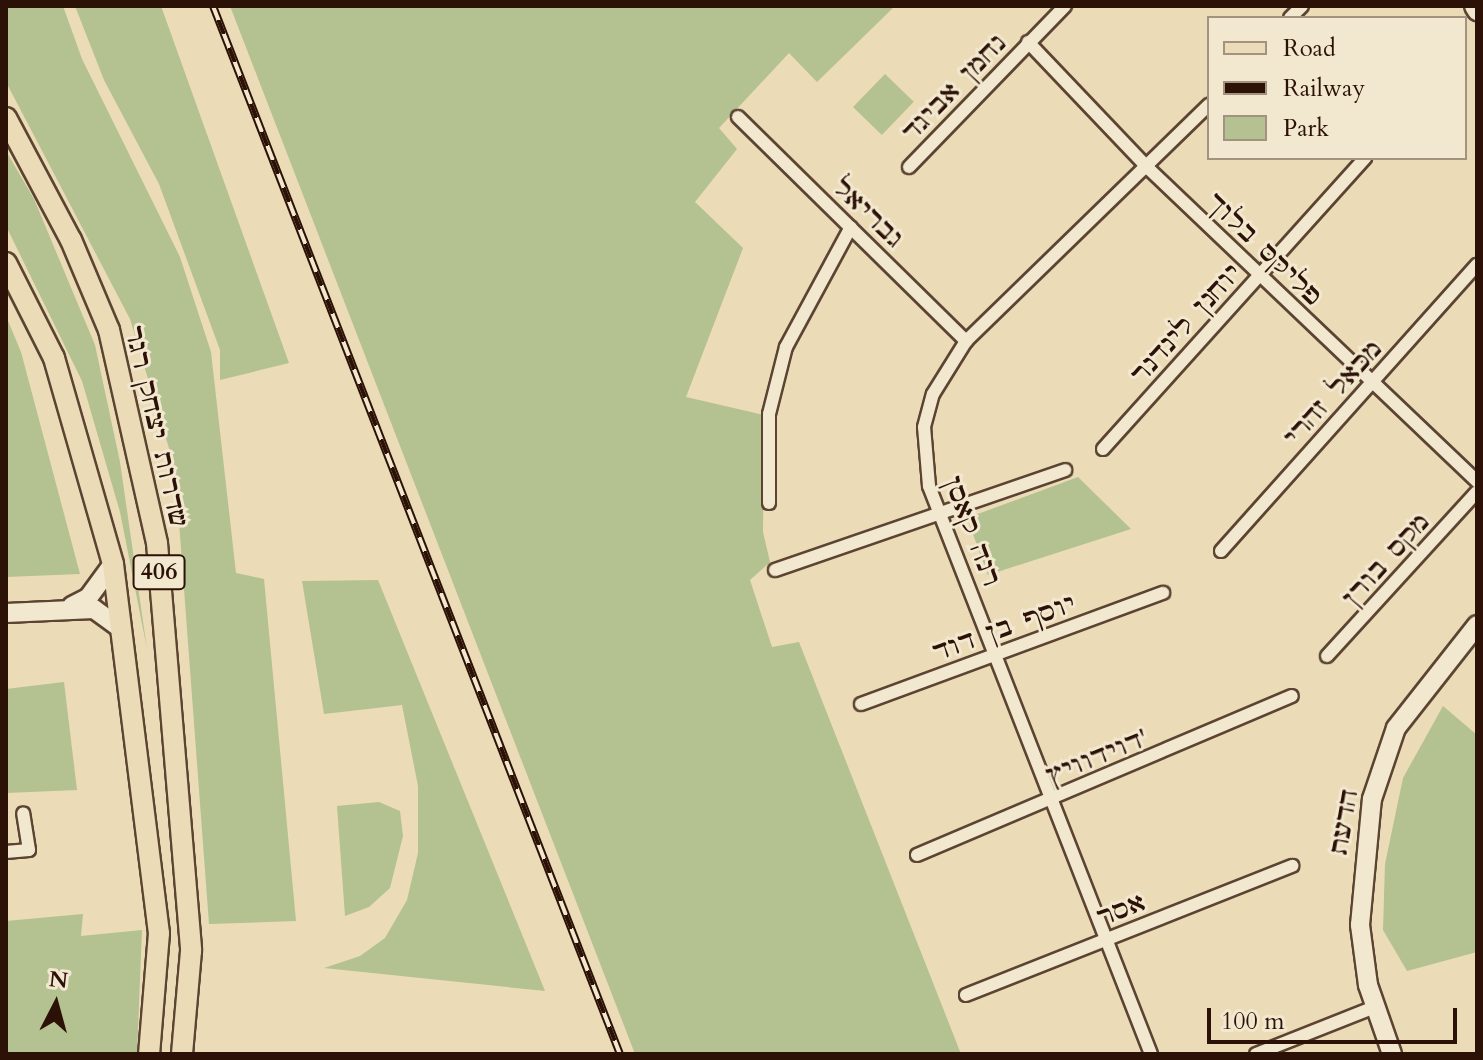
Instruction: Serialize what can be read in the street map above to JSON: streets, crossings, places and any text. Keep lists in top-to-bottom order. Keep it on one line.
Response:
{"streets":{"main road":["שדרות יצחק רגר","406"],"street":["נחמן אביגד","גבריאל","פליקס בלוך","יוחנן לינדנר","מכאל זהרי","רנה קאסן","מקס בורן","יוסף בן דוד","דוידוויץ'","הדעת","אסר"]},"crossings":[["נחמן אביגד","פליקס בלוך"],["גבריאל","רנה קאסן"],["פליקס בלוך","יוחנן לינדנר"],["פליקס בלוך","מכאל זהרי"],["פליקס בלוך","רנה קאסן"],["רנה קאסן","יוסף בן דוד"],["רנה קאסן","דוידוויץ'"],["רנה קאסן","אסר"]],"legend":["Road","Railway","Park"],"scale_bar":"100 m","north":"top"}
